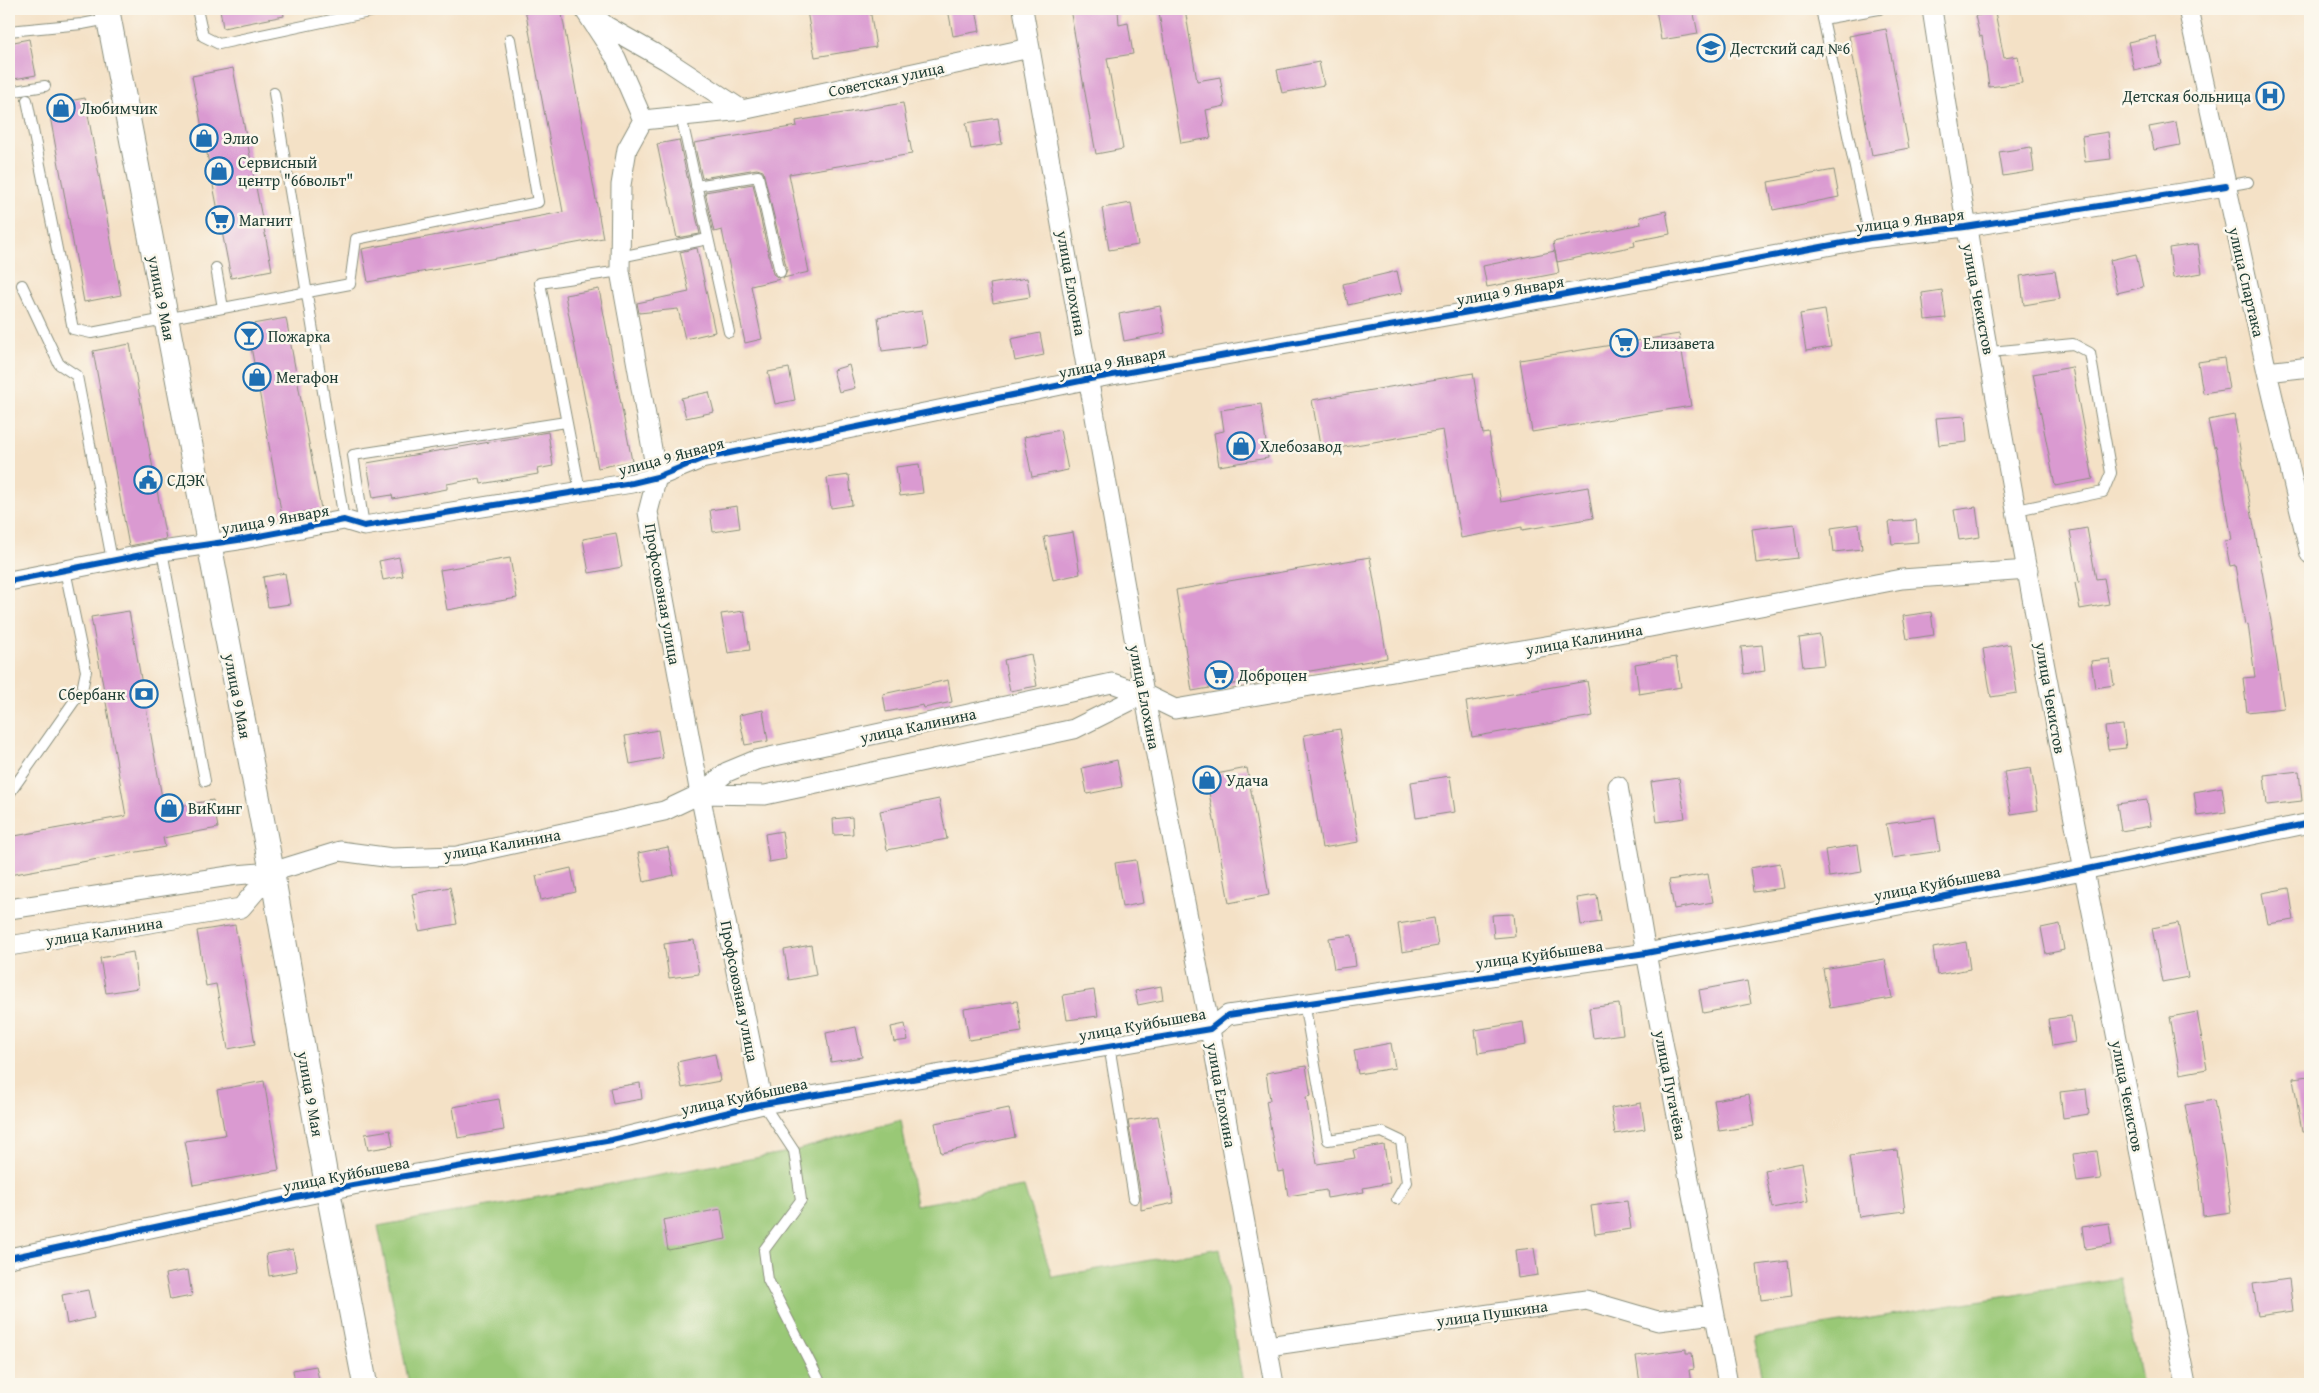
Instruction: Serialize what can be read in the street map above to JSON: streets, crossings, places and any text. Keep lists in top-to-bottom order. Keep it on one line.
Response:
{"streets":{"street":["Советская улица","улица 9 Января","улица Спартака","улица Елохина","улица 9 Мая","улица Чекистов","Профсоюзная улица","улица Калинина","улица Куйбышева","улица Пугачёва","улица Пушкина"]},"crossings":[["Советская улица","улица Елохина"],["Советская улица","Профсоюзная улица"],["улица 9 Января","улица Спартака"],["улица 9 Января","улица Елохина"],["улица 9 Января","улица 9 Мая"],["улица 9 Января","улица Чекистов"],["улица 9 Января","Профсоюзная улица"],["улица Елохина","улица Калинина"],["улица Елохина","улица Куйбышева"],["улица Елохина","улица Пушкина"],["улица 9 Мая","улица Калинина"],["улица 9 Мая","улица Куйбышева"],["улица Чекистов","улица Калинина"],["улица Чекистов","улица Куйбышева"],["Профсоюзная улица","улица Калинина"],["Профсоюзная улица","улица Куйбышева"],["улица Куйбышева","улица Пугачёва"],["улица Пугачёва","улица Пушкина"]],"places":{"school or university":["Дестский сад №6"],"hospital":["Детская больница"],"shop":["Любимчик","Элио","Сервисный центр \"66вольт\"","Мегафон","Хлебозавод","Удача","ВиКинг"],"supermarket":["Магнит","Елизавета","Доброцен"],"bar":["Пожарка"],"public building":["СДЭК"],"bank":["Сбербанк"]}}
